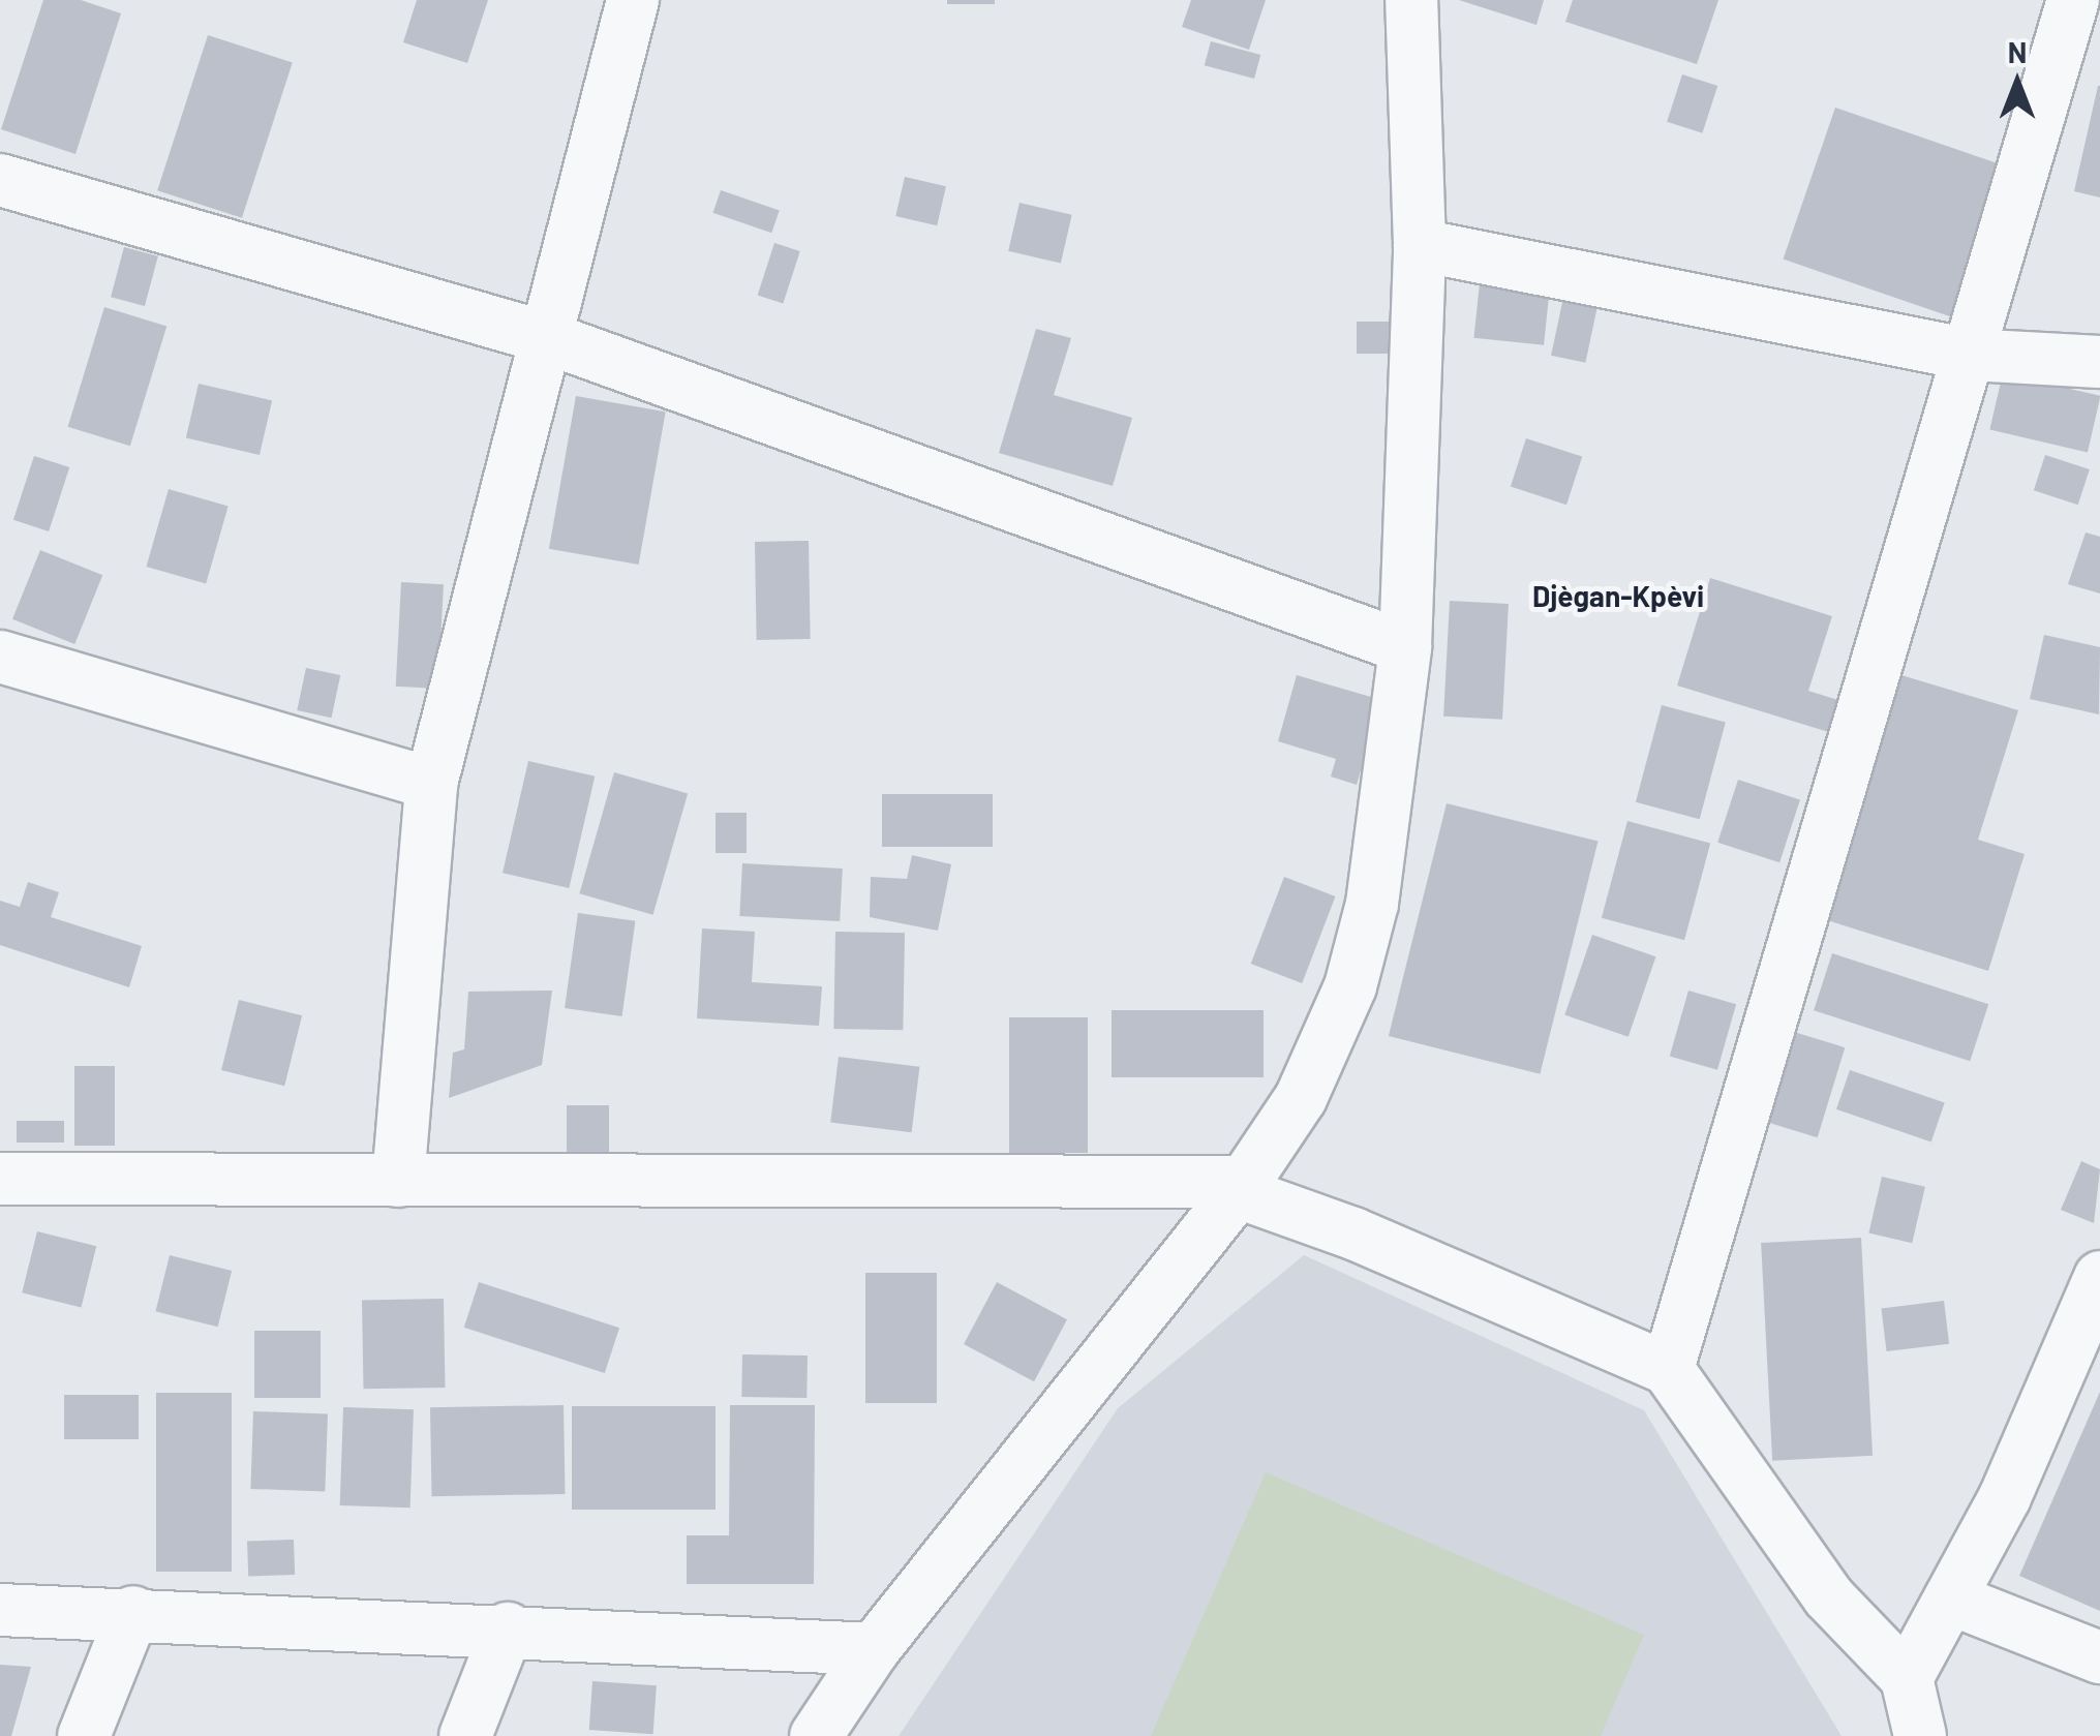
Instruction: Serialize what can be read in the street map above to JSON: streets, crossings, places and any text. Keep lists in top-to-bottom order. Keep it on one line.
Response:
{"districts":["Djègan-Kpèvi"],"north":"top"}
